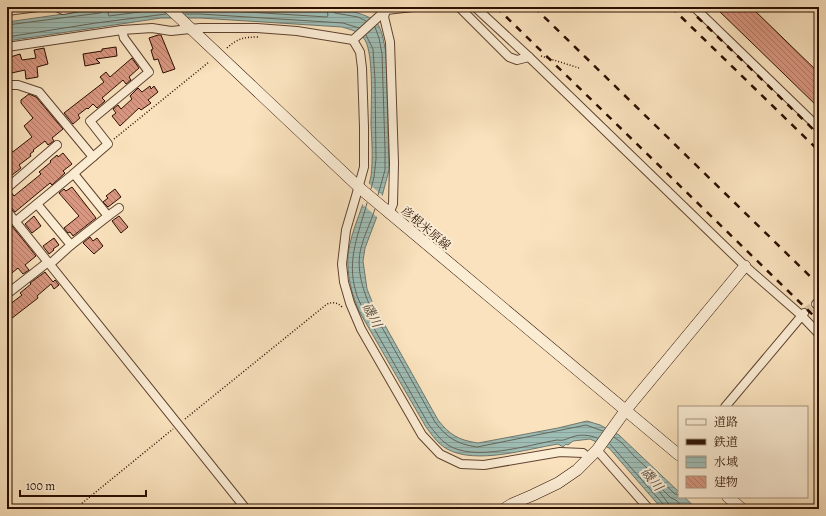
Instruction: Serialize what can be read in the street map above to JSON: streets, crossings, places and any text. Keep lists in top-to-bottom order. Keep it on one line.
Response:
{"streets":{"main road":["彦根米原線"]},"water":["磯川"],"legend":["道路","鉄道","水域","建物"],"scale_bar":"100 m"}
